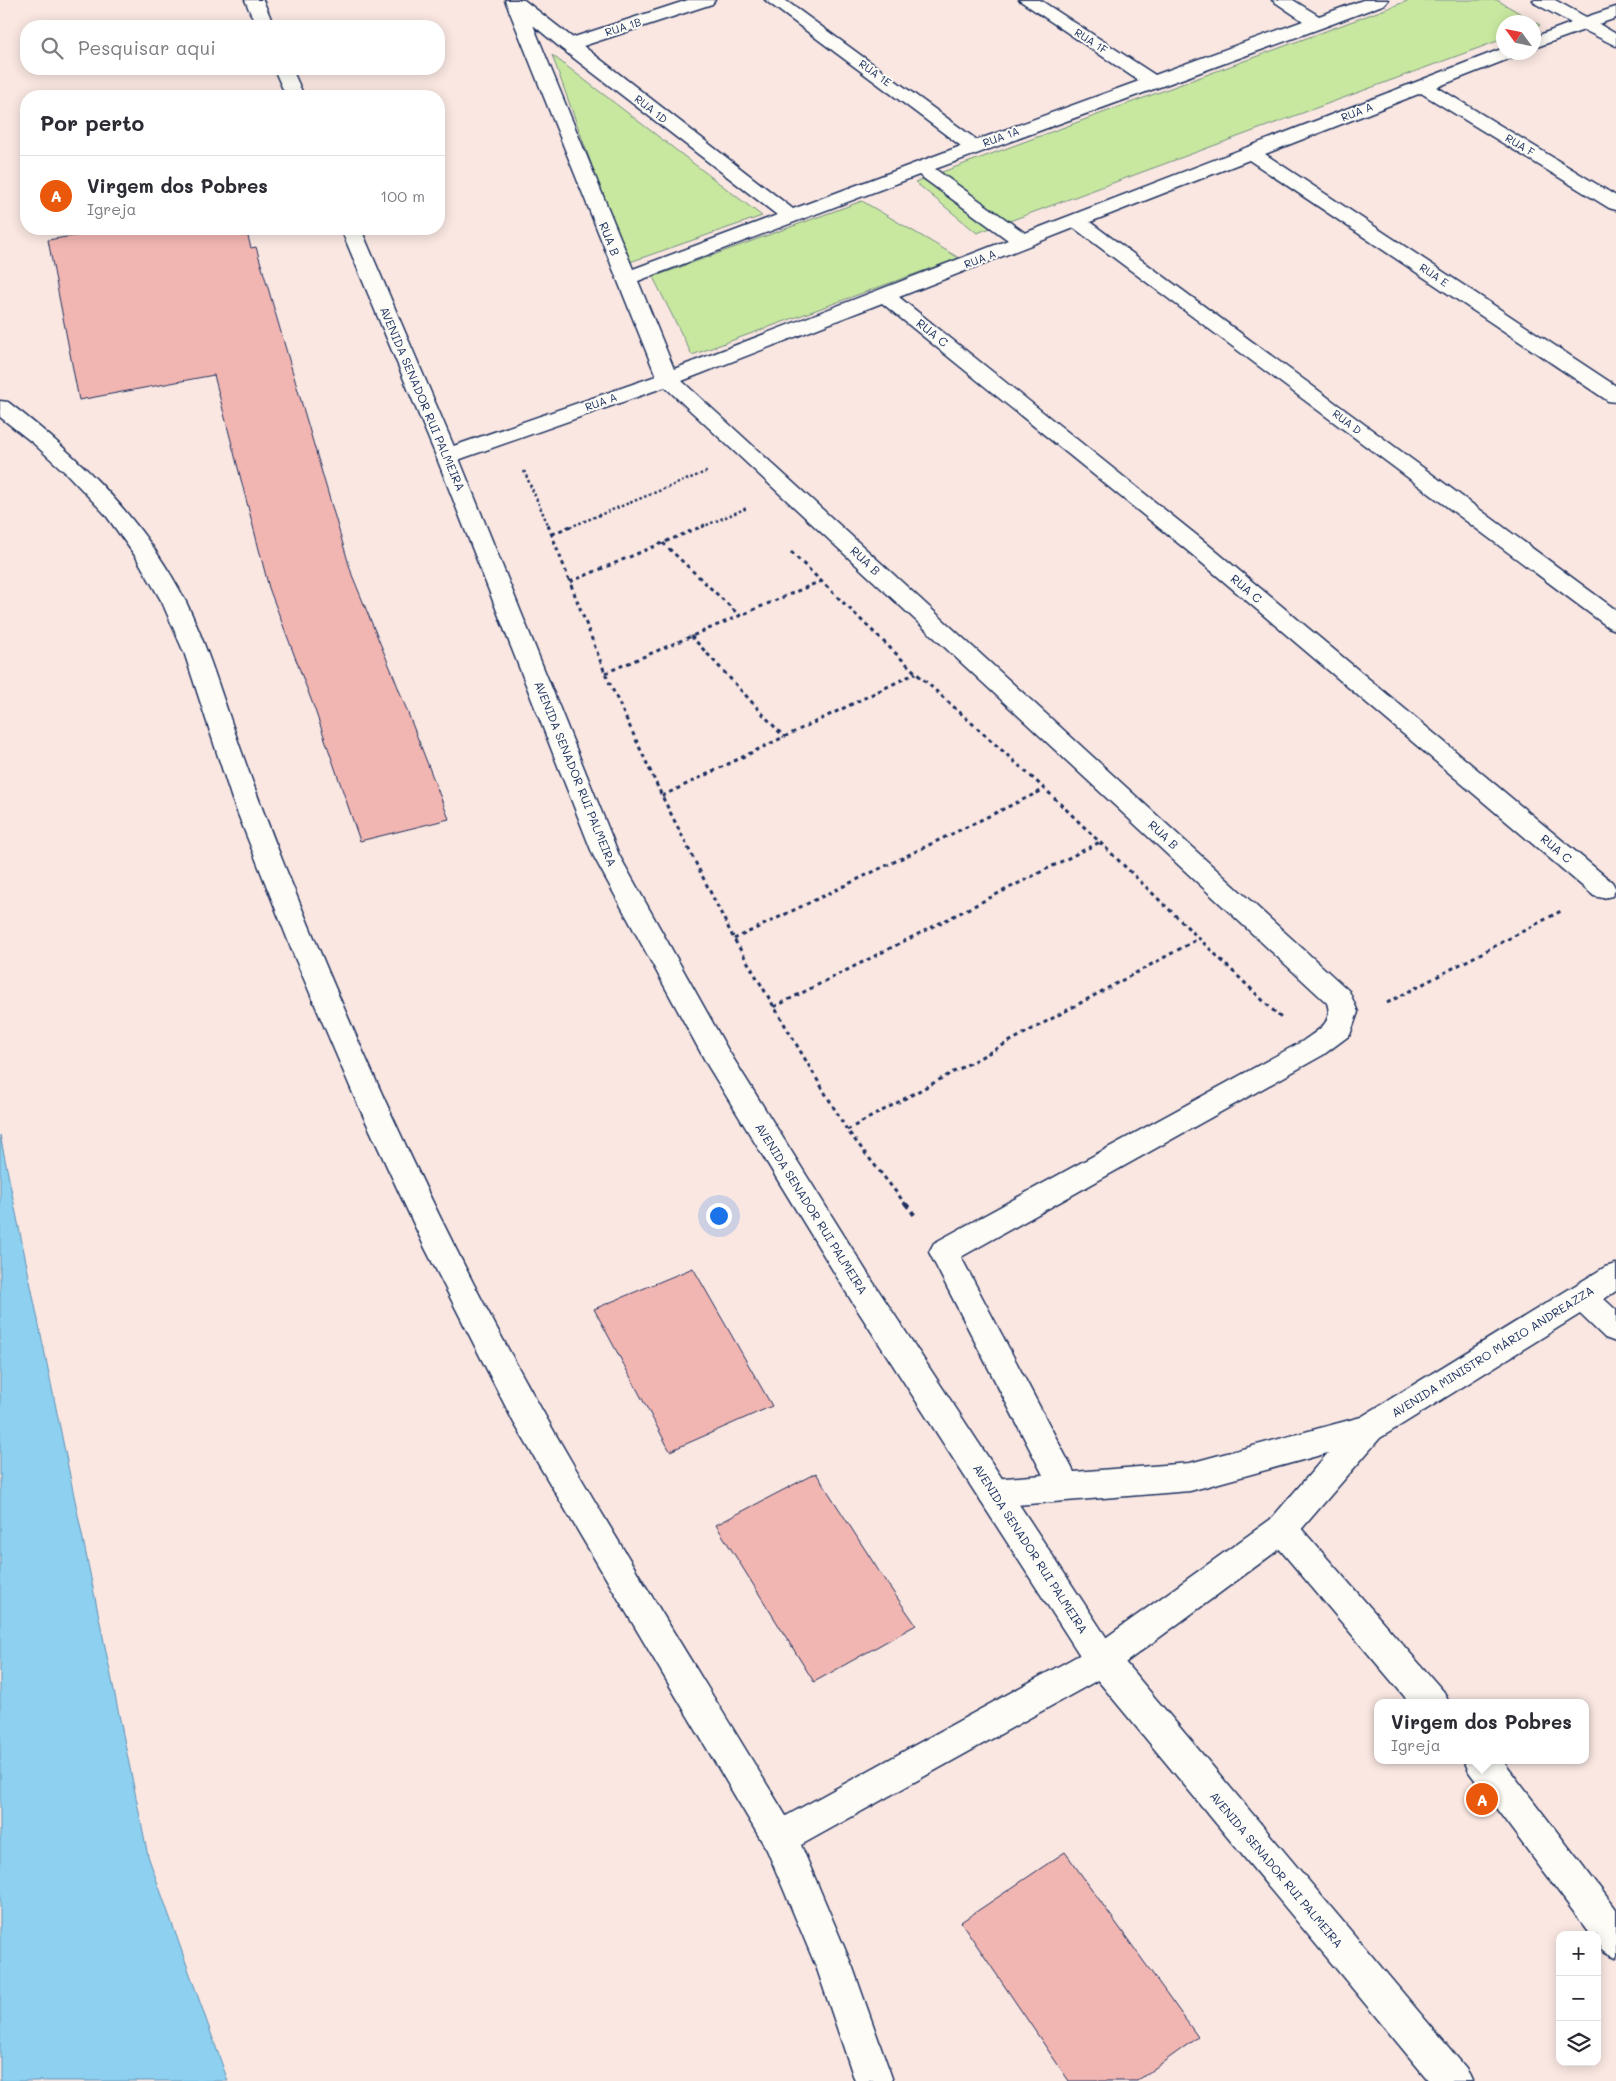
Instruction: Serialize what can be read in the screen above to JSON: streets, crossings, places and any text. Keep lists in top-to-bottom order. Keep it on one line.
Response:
{"streets":{"street":["RUA 1B","RUA 1F","RUA 1E","RUA 1D","RUA A","RUA 1A","RUA F","RUA B","RUA E","RUA C","AVENIDA SENADOR RUI PALMEIRA","RUA D","AVENIDA MINISTRO MÁRIO ANDREAZZA"]},"crossings":[["RUA 1B","RUA 1D"],["RUA 1F","RUA 1A"],["RUA 1E","RUA 1A"],["RUA 1D","RUA 1A"],["RUA 1D","RUA B"],["RUA A","RUA F"],["RUA A","RUA B"],["RUA A","RUA E"],["RUA A","RUA C"],["RUA A","AVENIDA SENADOR RUI PALMEIRA"],["RUA A","RUA D"],["RUA 1A","RUA B"],["AVENIDA SENADOR RUI PALMEIRA","AVENIDA MINISTRO MÁRIO ANDREAZZA"]],"north":"top left","page":{"search":"Pesquisar aqui","heading":"Por perto","list":[{"mark":"A","name":"Virgem dos Pobres","note":"Igreja","value":"100 m"}],"popup":["Virgem dos Pobres","Igreja"],"pins":"A","map_buttons":["+","−"]}}
